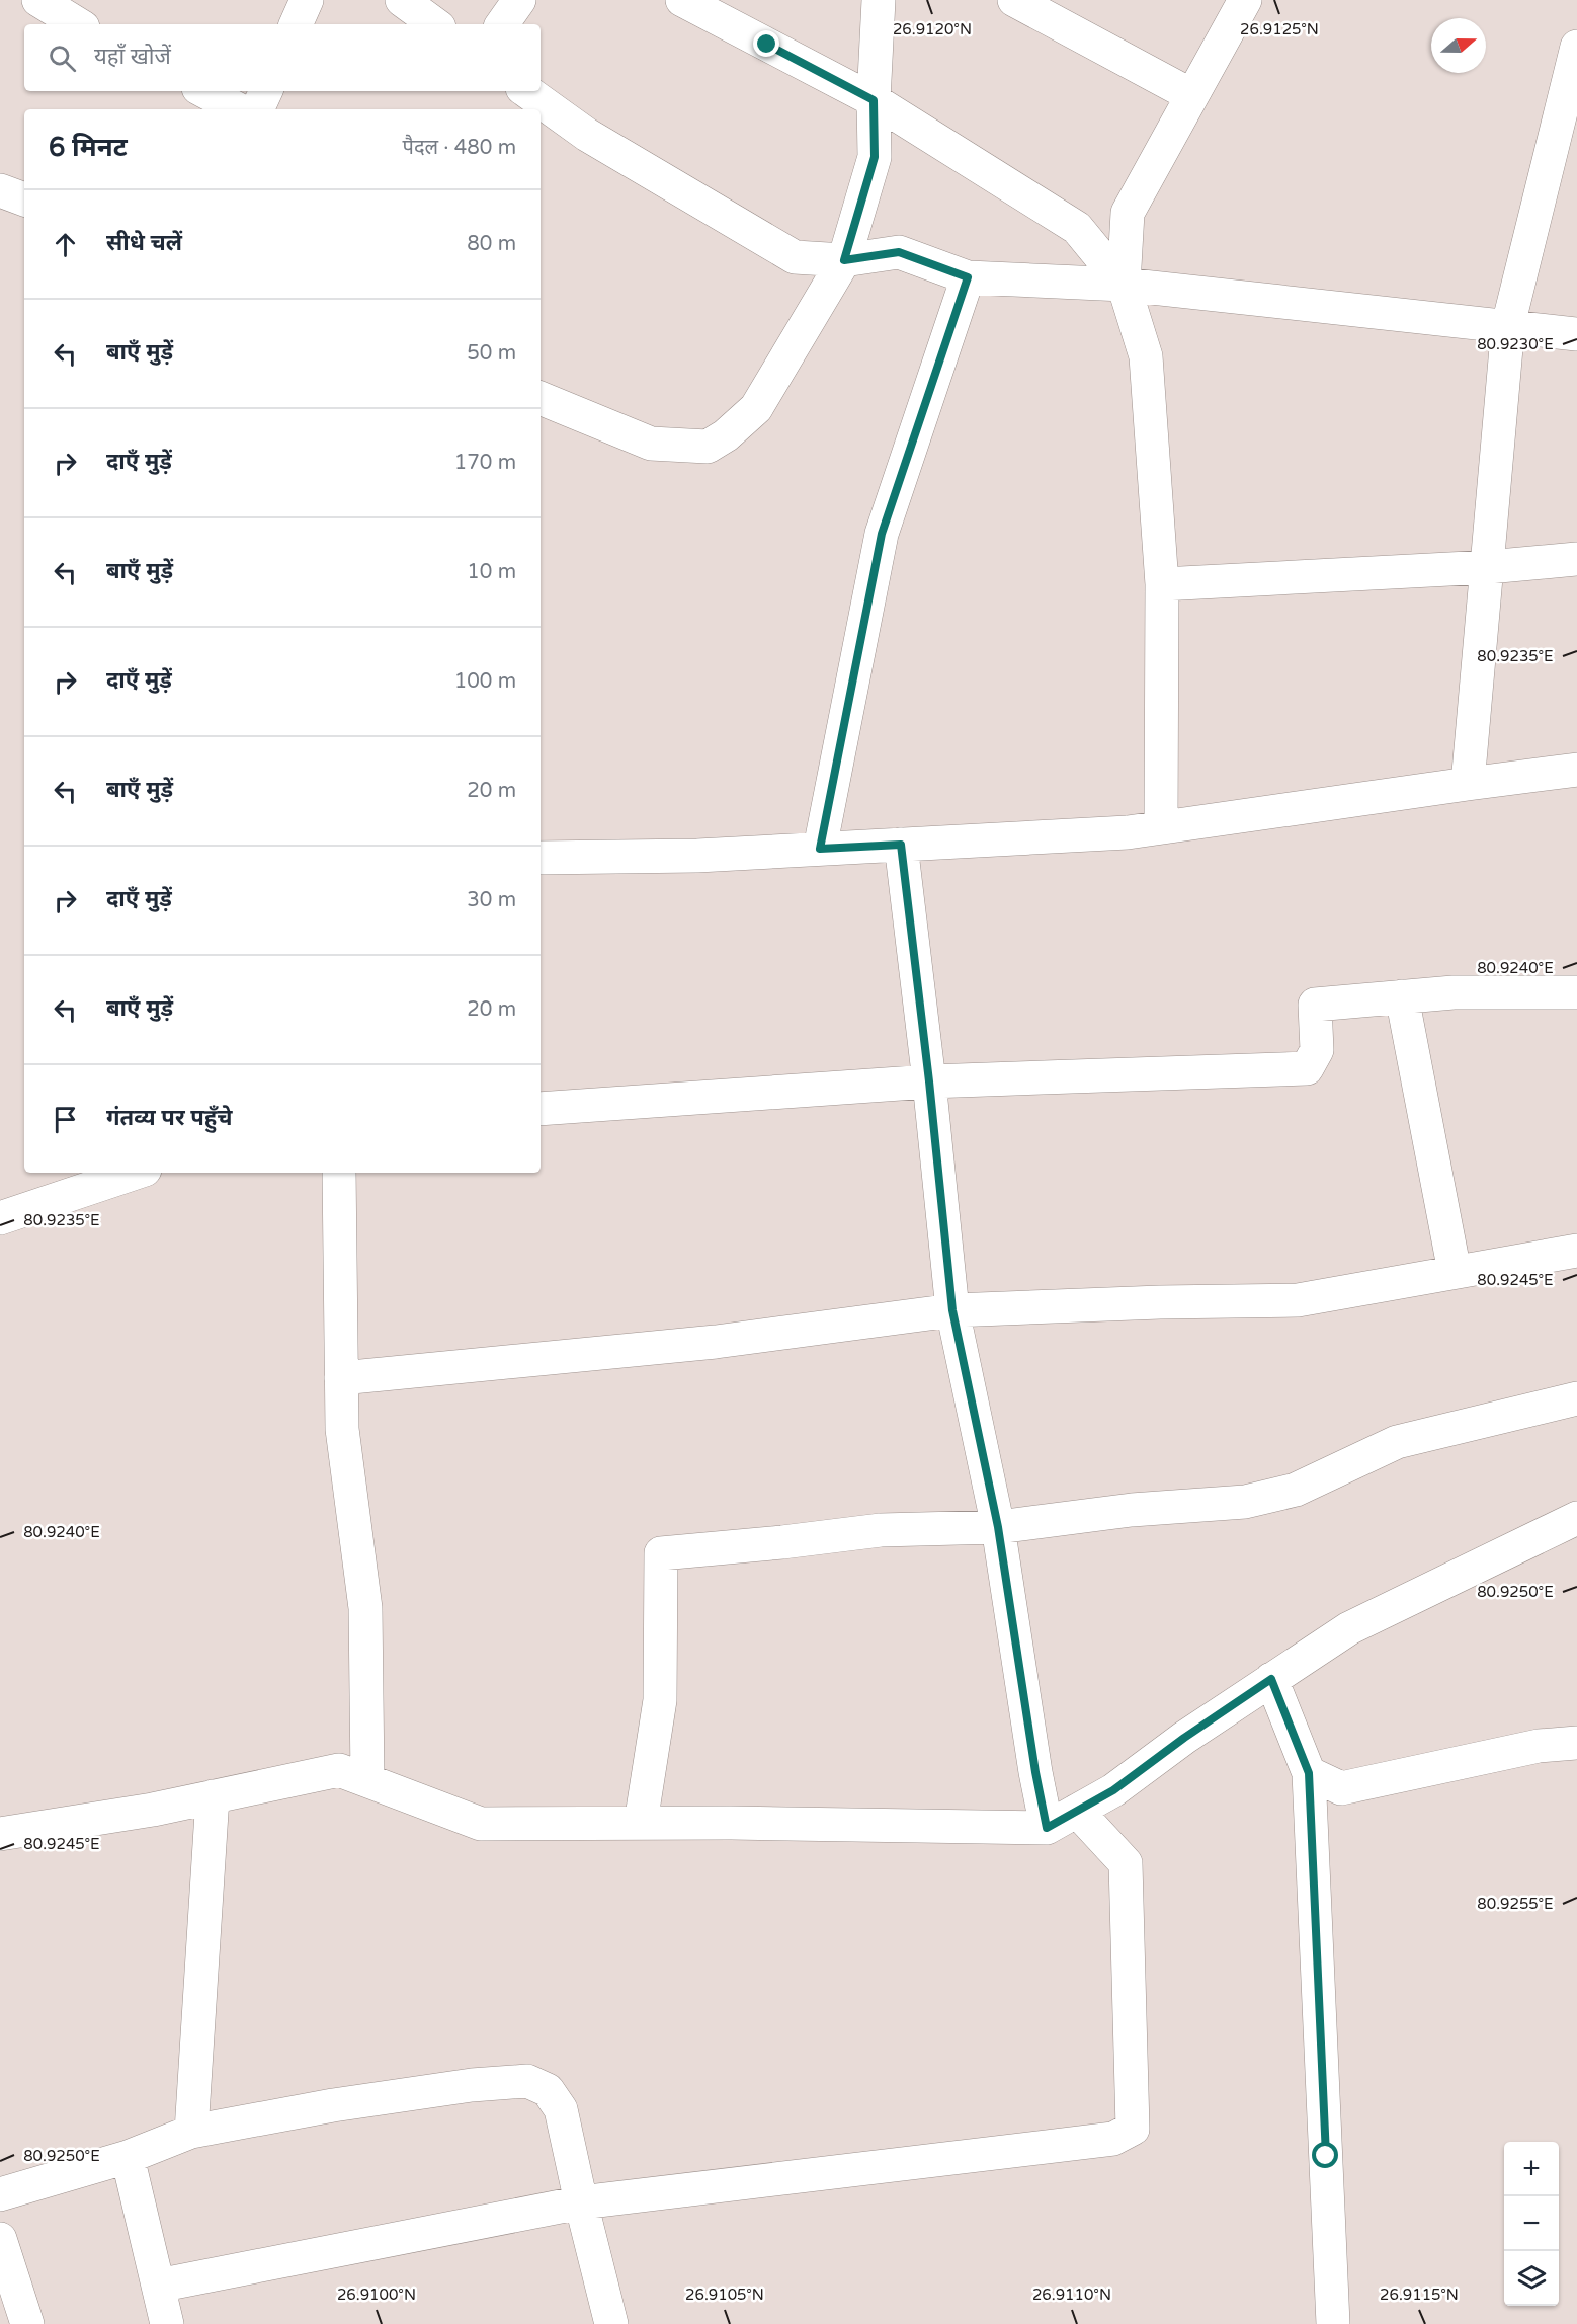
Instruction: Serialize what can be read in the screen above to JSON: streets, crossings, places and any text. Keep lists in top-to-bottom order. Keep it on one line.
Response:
{"north":"right","page":{"search":"यहाँ खोजें","heading":["6 मिनट","पैदल · 480 m"],"list":[["सीधे चलें","80 m"],["बाएँ मुड़ें","50 m"],["दाएँ मुड़ें","170 m"],["बाएँ मुड़ें","10 m"],["दाएँ मुड़ें","100 m"],["बाएँ मुड़ें","20 m"],["दाएँ मुड़ें","30 m"],["बाएँ मुड़ें","20 m"],"गंतव्य पर पहुँचे"],"map_buttons":["+","−"]},"coordinates":["26.9120°N","26.9125°N","80.9230°E","80.9235°E","80.9240°E","80.9245°E","80.9250°E","80.9255°E","26.9100°N","26.9105°N","26.9110°N","26.9115°N"]}
